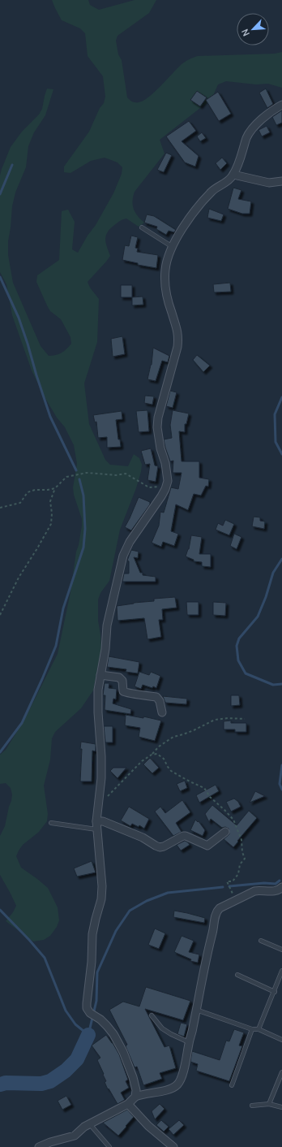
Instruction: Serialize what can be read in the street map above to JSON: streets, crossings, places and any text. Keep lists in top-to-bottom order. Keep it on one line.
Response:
{"north":"bottom left"}
